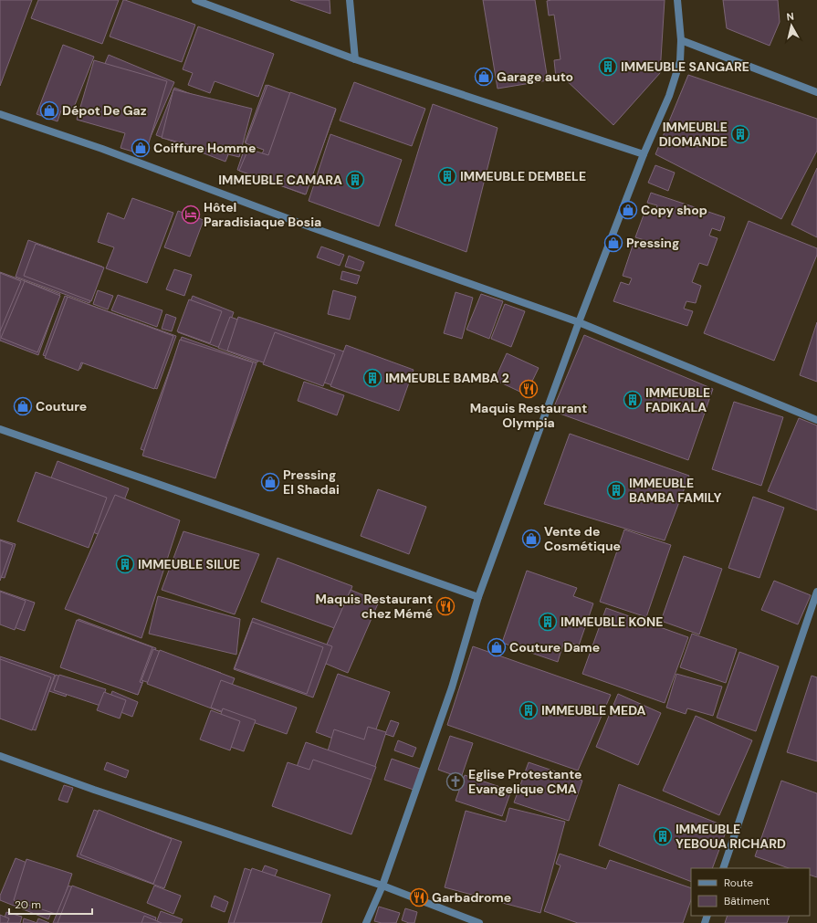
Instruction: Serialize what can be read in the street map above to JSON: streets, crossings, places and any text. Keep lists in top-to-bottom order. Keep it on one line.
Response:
{"places":{"building":["IMMEUBLE SANGARE","IMMEUBLE DIOMANDE","IMMEUBLE DEMBELE","IMMEUBLE CAMARA","IMMEUBLE BAMBA 2","IMMEUBLE FADIKALA","IMMEUBLE BAMBA FAMILY","IMMEUBLE SILUE","IMMEUBLE KONE","IMMEUBLE MEDA","IMMEUBLE YEBOUA RICHARD"],"shop":["Garage auto","Dépot De Gaz","Coiffure Homme","Copy shop","Pressing","Couture","Pressing El Shadai","Vente de Cosmétique","Couture Dame"],"hotel":["Hôtel Paradisiaque Bosia"],"restaurant":["Maquis Restaurant Olympia","Maquis Restaurant chez Mémé","Garbadrome"],"church":["Eglise Protestante Evangelique CMA"]},"legend":["Route","Bâtiment"],"scale_bar":"20 m","north":"top"}
